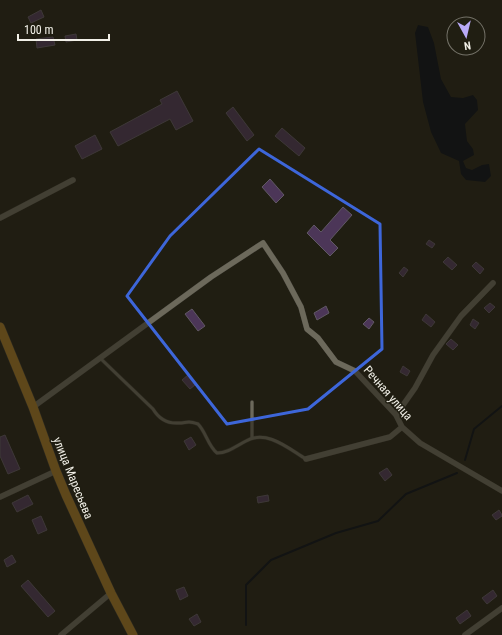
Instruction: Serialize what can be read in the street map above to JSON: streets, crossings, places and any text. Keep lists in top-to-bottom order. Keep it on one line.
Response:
{"streets":{"main road":["улица Маресьева"],"street":["Речная улица"]},"scale_bar":"100 m","north":"bottom"}
